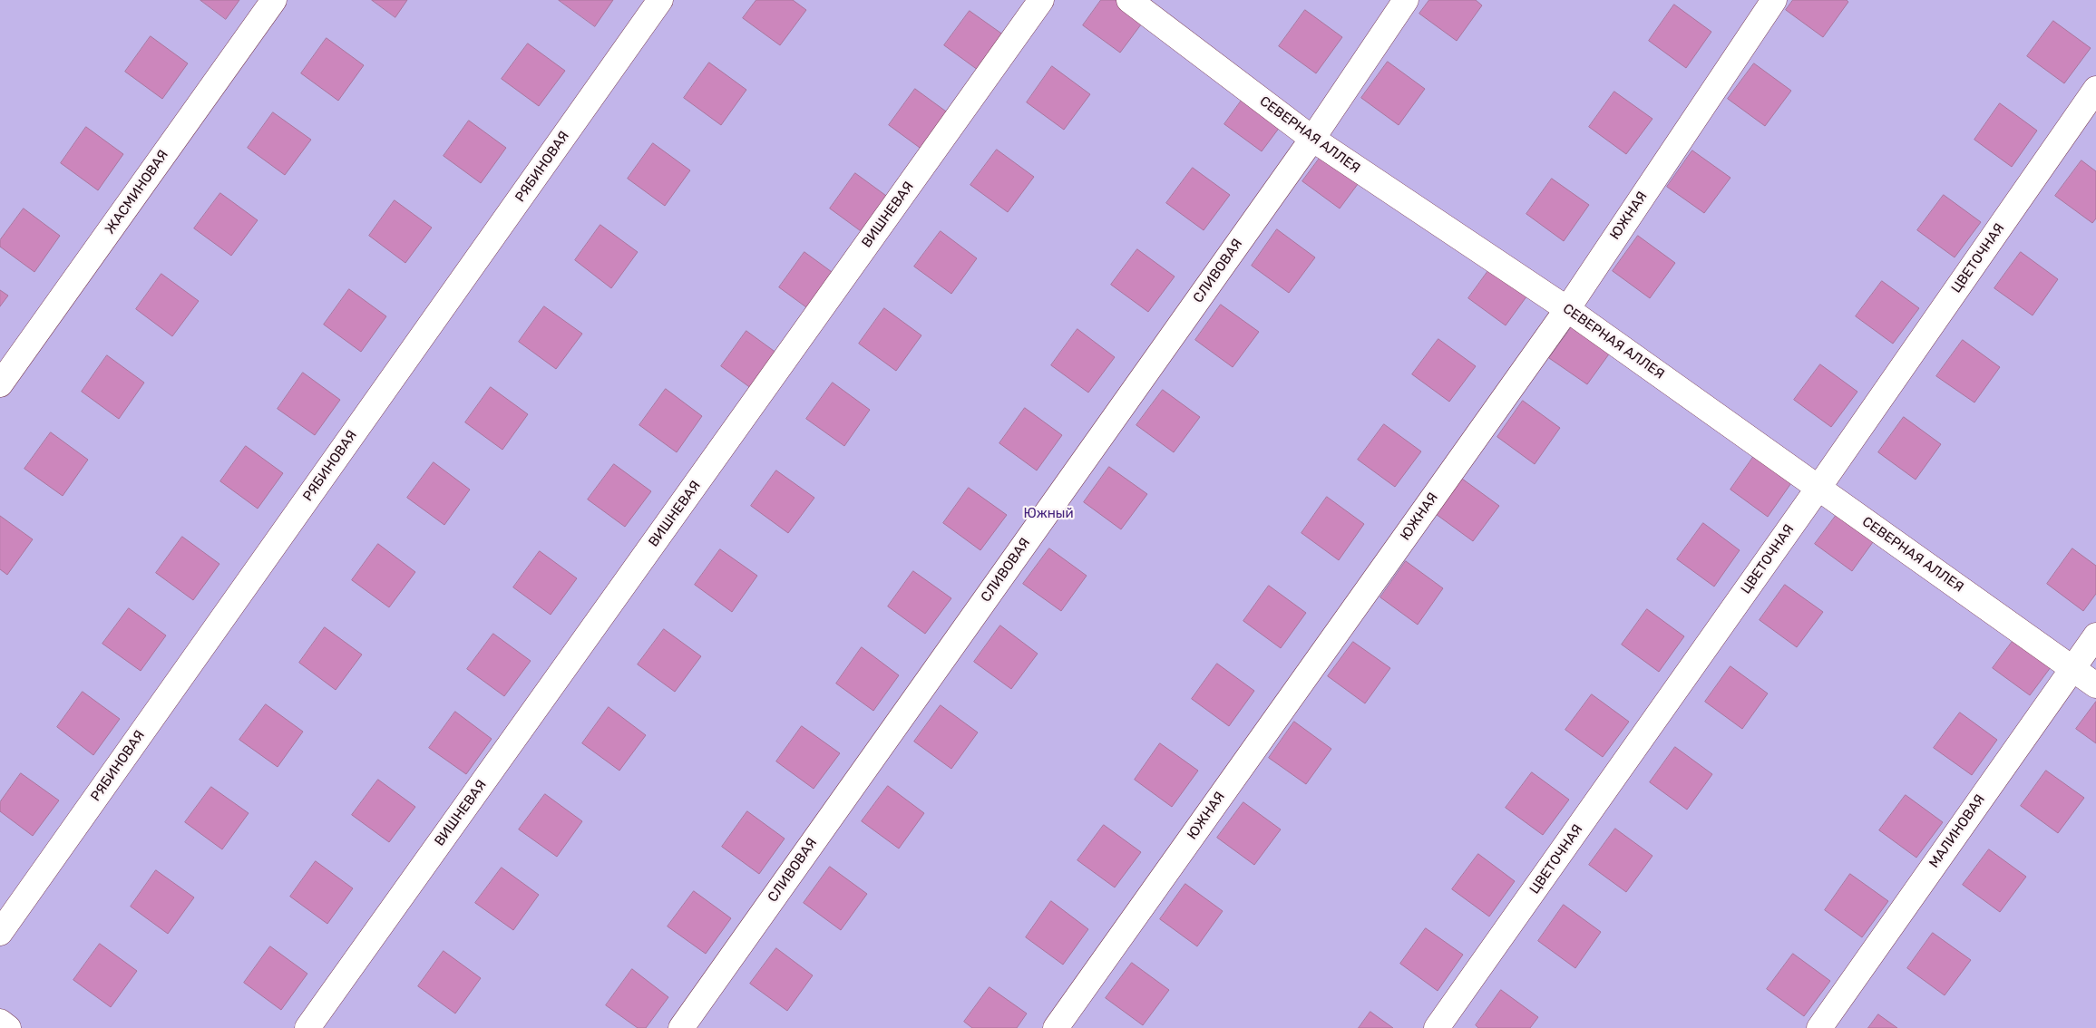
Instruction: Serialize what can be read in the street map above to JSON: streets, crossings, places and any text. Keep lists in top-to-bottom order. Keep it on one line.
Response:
{"streets":{"street":["СЕВЕРНАЯ АЛЛЕЯ","РЯБИНОВАЯ","ЖАСМИНОВАЯ","ВИШНЕВАЯ","ЮЖНАЯ","ЦВЕТОЧНАЯ","СЛИВОВАЯ","МАЛИНОВАЯ"]},"crossings":[["СЕВЕРНАЯ АЛЛЕЯ","ЮЖНАЯ"],["СЕВЕРНАЯ АЛЛЕЯ","ЦВЕТОЧНАЯ"],["СЕВЕРНАЯ АЛЛЕЯ","СЛИВОВАЯ"],["СЕВЕРНАЯ АЛЛЕЯ","МАЛИНОВАЯ"]],"parks":["Южный"]}
